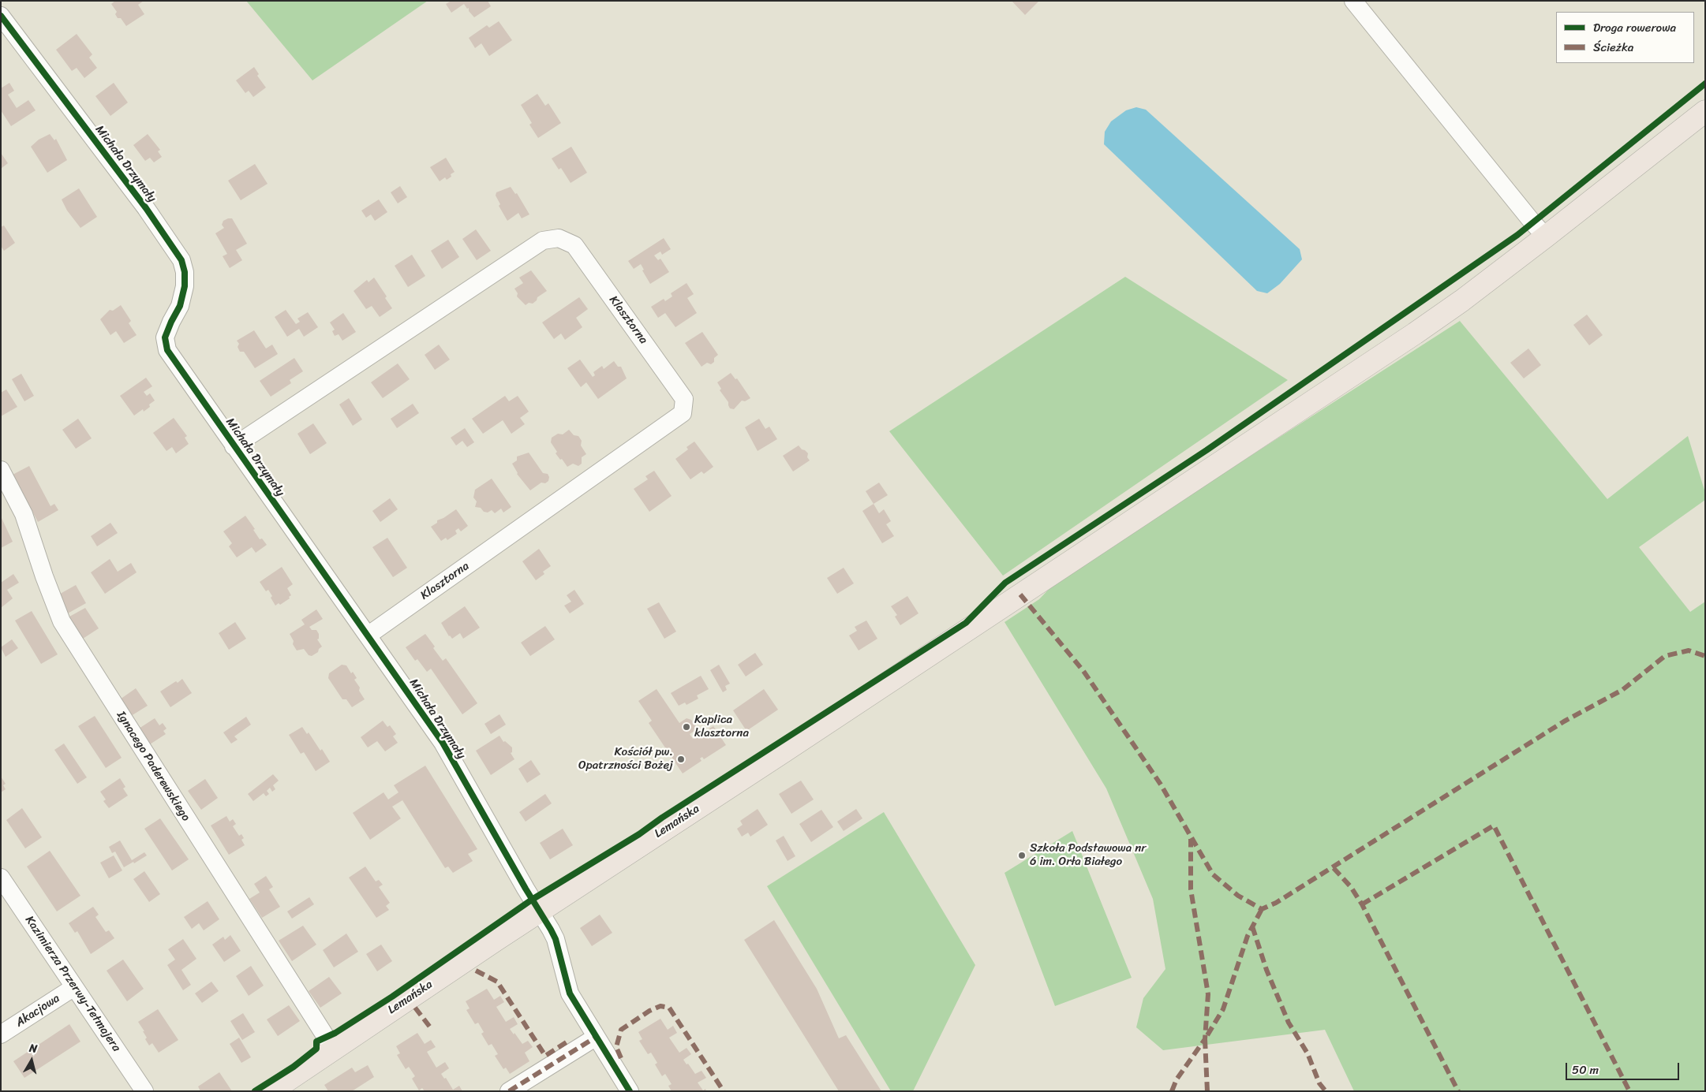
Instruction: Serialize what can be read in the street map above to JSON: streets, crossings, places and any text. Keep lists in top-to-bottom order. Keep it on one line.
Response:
{"streets":{"main road":["Lemańska"],"street":["Michała Drzymały","Klasztorna","Ignacego Paderewskiego","Kazimierza Przerwy-Tetmajera","Akacjowa"]},"crossings":[["Michała Drzymały","Klasztorna"],["Michała Drzymały","Lemańska"],["Ignacego Paderewskiego","Lemańska"],["Kazimierza Przerwy-Tetmajera","Akacjowa"]],"places":["Kaplica klasztorna","Kościół pw. Opatrzności Bożej","Szkoła Podstawowa nr 6 im. Orła Białego"],"legend":["Droga rowerowa","Ścieżka"],"scale_bar":"50 m","north":"top"}
